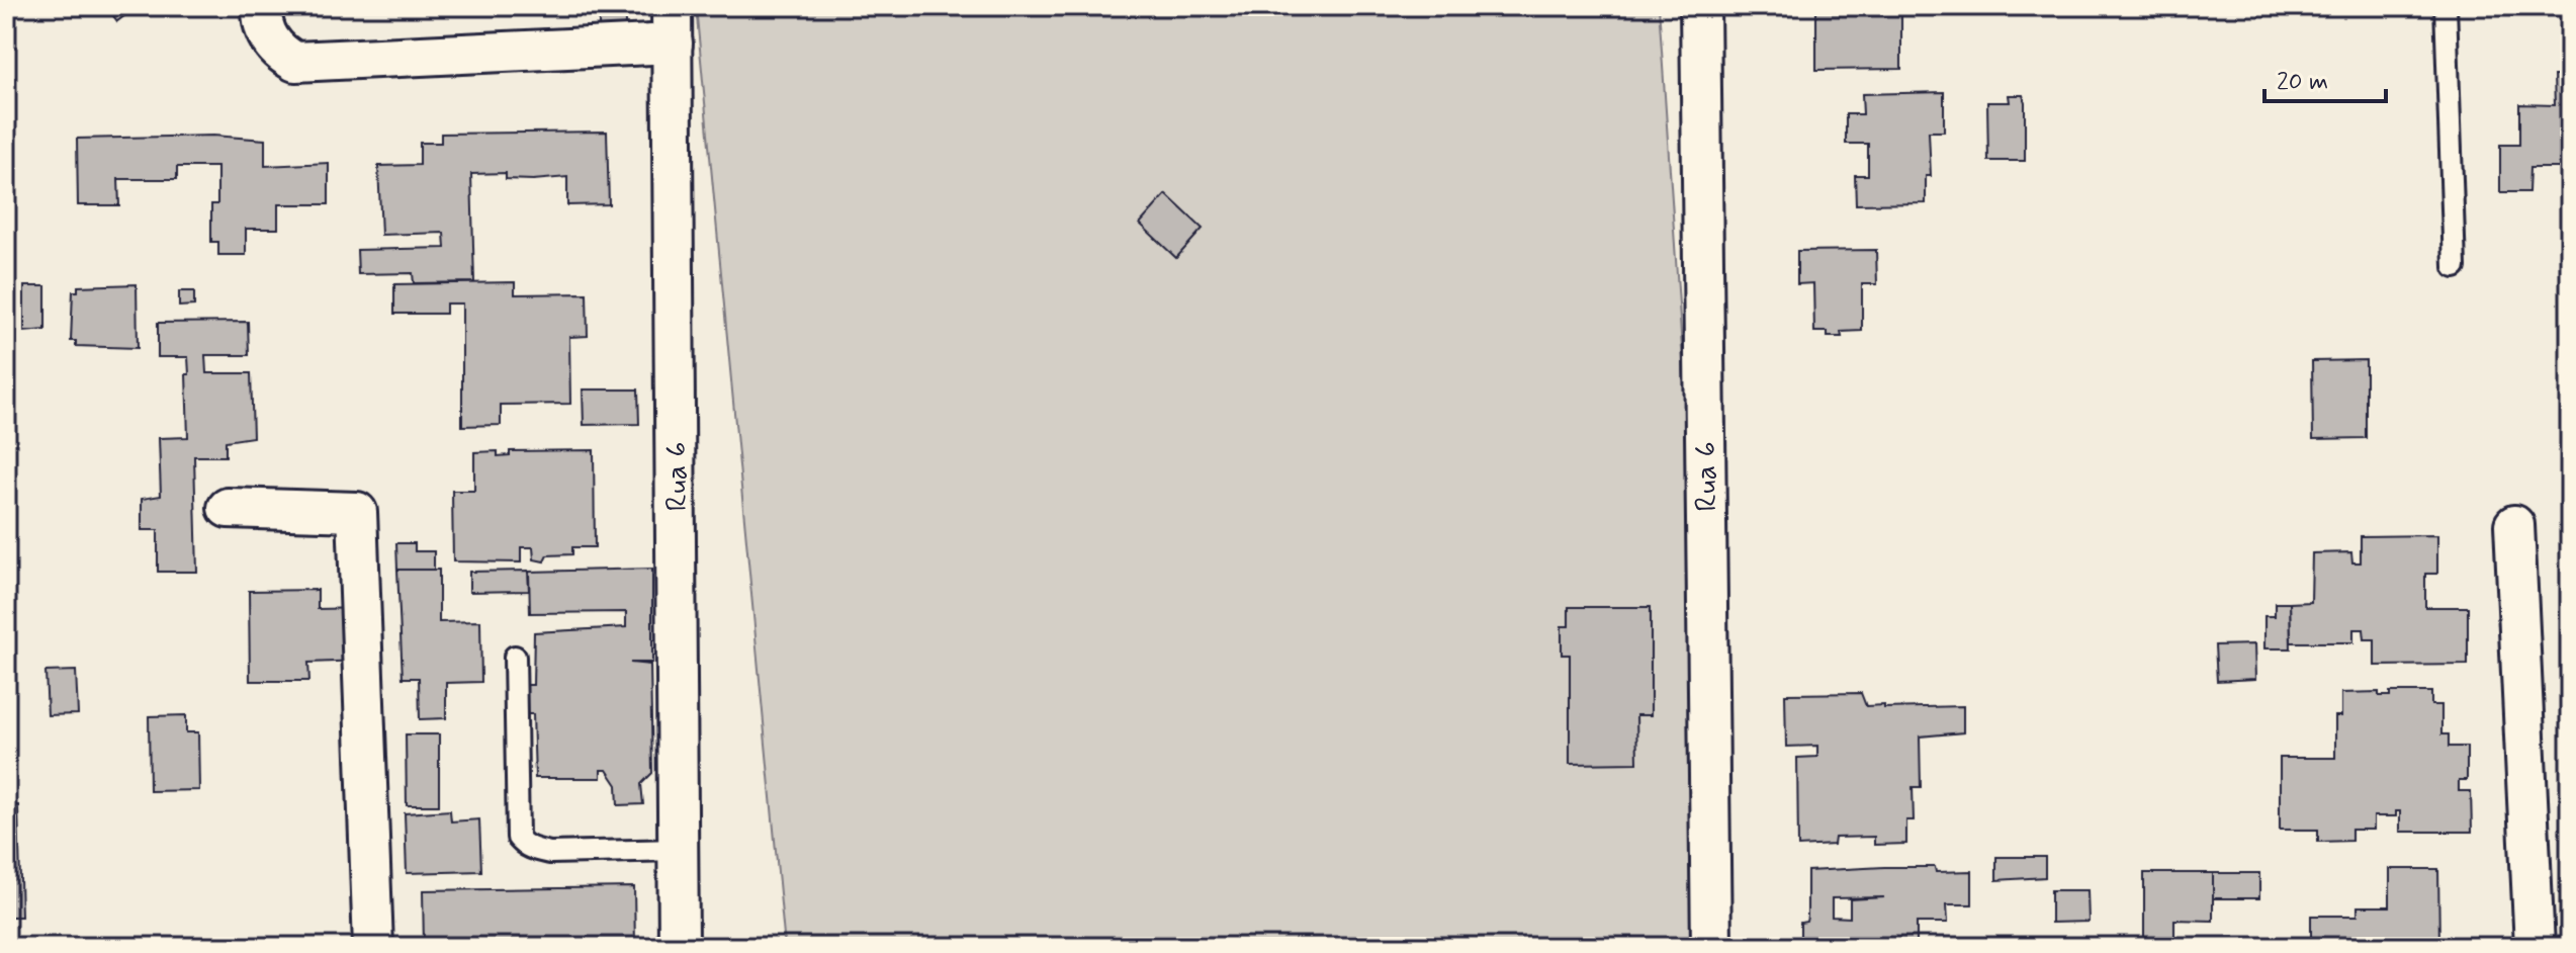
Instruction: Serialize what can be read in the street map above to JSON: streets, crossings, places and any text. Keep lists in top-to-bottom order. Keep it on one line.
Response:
{"streets":{"street":["Rua 6"]},"scale_bar":"20 m"}
